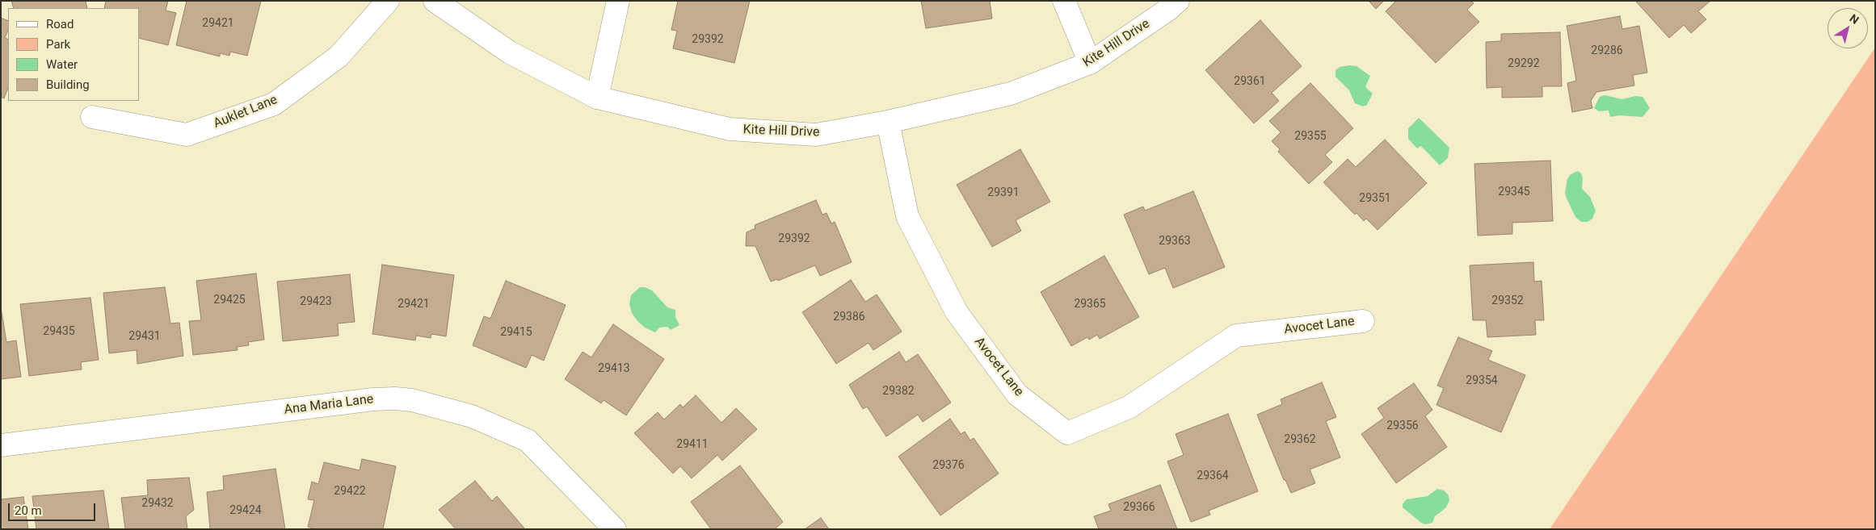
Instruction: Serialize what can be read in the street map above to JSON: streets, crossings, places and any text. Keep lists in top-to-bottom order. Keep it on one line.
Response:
{"streets":{"street":["Kite Hill Drive","Auklet Lane","Avocet Lane","Ana Maria Lane"]},"crossings":[["Kite Hill Drive","Avocet Lane"]],"house_numbers":["29421","29392","29286","29292","29361","29355","29345","29391","29351","29392","29363","29425","29352","29423","29421","29365","29386","29435","29415","29431","29413","29354","29382","29356","29362","29411","29376","29364","29422","29432","29366","29424"],"legend":["Road","Park","Water","Building"],"scale_bar":"20 m","north":"top right"}
